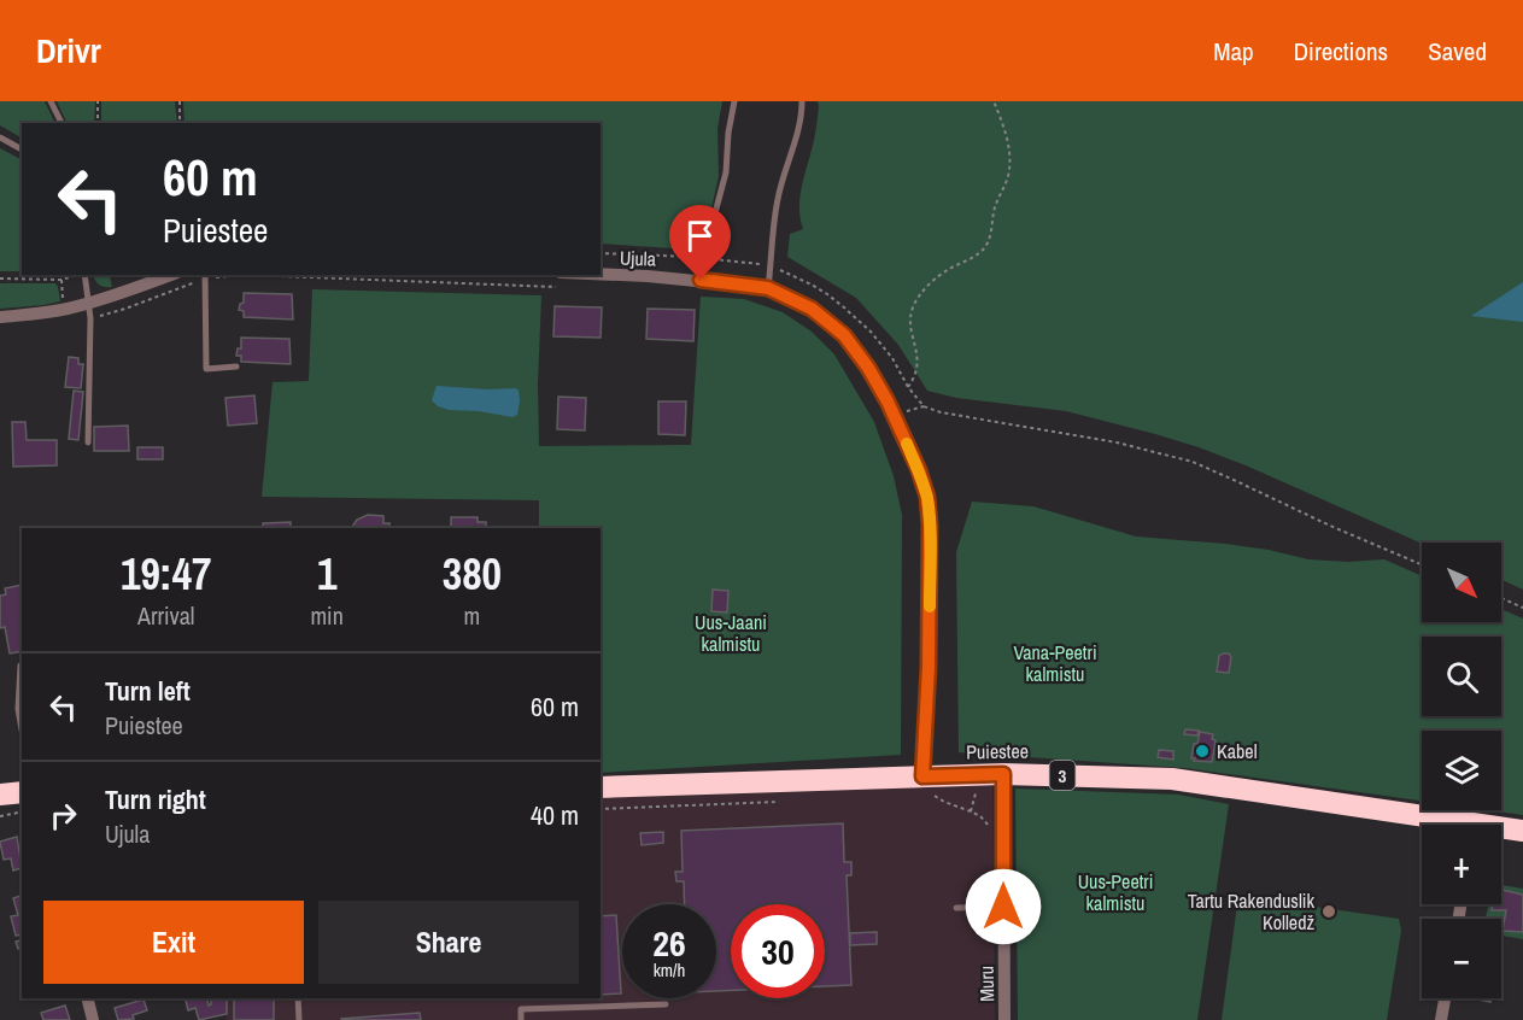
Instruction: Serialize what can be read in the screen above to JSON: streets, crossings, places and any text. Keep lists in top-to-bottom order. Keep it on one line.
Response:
{"streets":{"highway":["Puiestee","3"],"street":["Ujula","Muru"]},"crossings":[["Ujula","Puiestee"],["Puiestee","Muru"]],"parks":["Uus-Jaani kalmistu","Vana-Peetri kalmistu","Uus-Peetri kalmistu"],"places":["Kabel","Tartu Rakenduslik Kolledž"],"north":"bottom right","page":{"header":"Drivr","nav":["Map","Directions","Saved"],"turn":["60 m","Puiestee"],"eta":["19:47","Arrival","1","min","380","m"],"map_buttons":["+","−"],"list":[{"name":"Turn left","note":"Puiestee","value":"60 m"},{"name":"Turn right","note":"Ujula","value":"40 m"}],"buttons":["Exit","Share"],"speed":"26 km/h","limit":"30"}}
